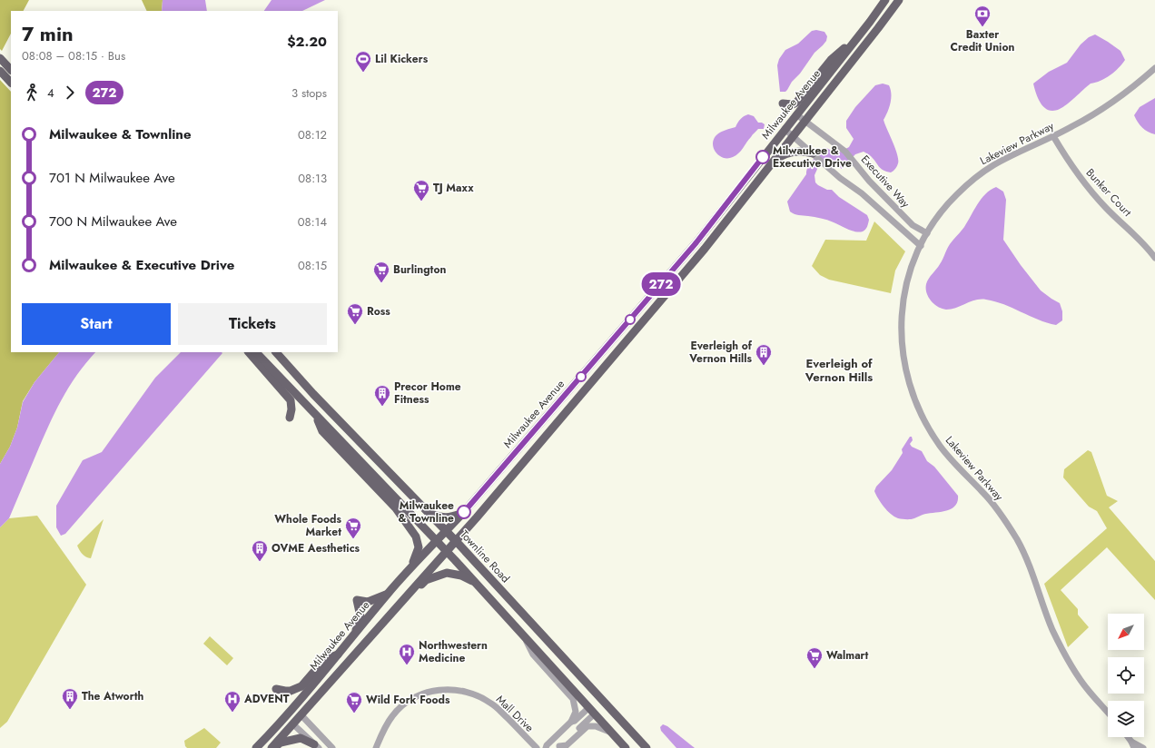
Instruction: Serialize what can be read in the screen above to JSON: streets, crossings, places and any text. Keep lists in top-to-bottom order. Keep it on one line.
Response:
{"streets":{"main road":["Milwaukee Avenue","Townline Road"],"street":["Lakeview Parkway","Executive Way","Bunker Court","Mall Drive"]},"crossings":[["Milwaukee Avenue","Executive Way"],["Milwaukee Avenue","Townline Road"],["Lakeview Parkway","Executive Way"],["Lakeview Parkway","Bunker Court"]],"districts":["Everleigh of Vernon Hills"],"places":{"bank":["Baxter Credit Union"],"sports":["Lil Kickers"],"other":["Milwaukee & Executive Drive","Milwaukee & Townline"],"supermarket":["TJ Maxx","Burlington","Ross","Whole Foods Market","Walmart","Wild Fork Foods"],"building":["Everleigh of Vernon Hills","Precor Home Fitness","OVME Aesthetics","The Atworth"],"hospital":["Northwestern Medicine","ADVENT"]},"lines":["bus line 272"],"north":"bottom left","page":{"on_map":"272","heading":["7 min","08:08 – 08:15 · Bus","$2.20"],"legs":["4","272","3 stops"],"list":[{"name":"Milwaukee & Townline","value":"08:12"},{"name":"701 N Milwaukee Ave","value":"08:13"},{"name":"700 N Milwaukee Ave","value":"08:14"},{"name":"Milwaukee & Executive Drive","value":"08:15"}],"buttons":["Start","Tickets"]}}
